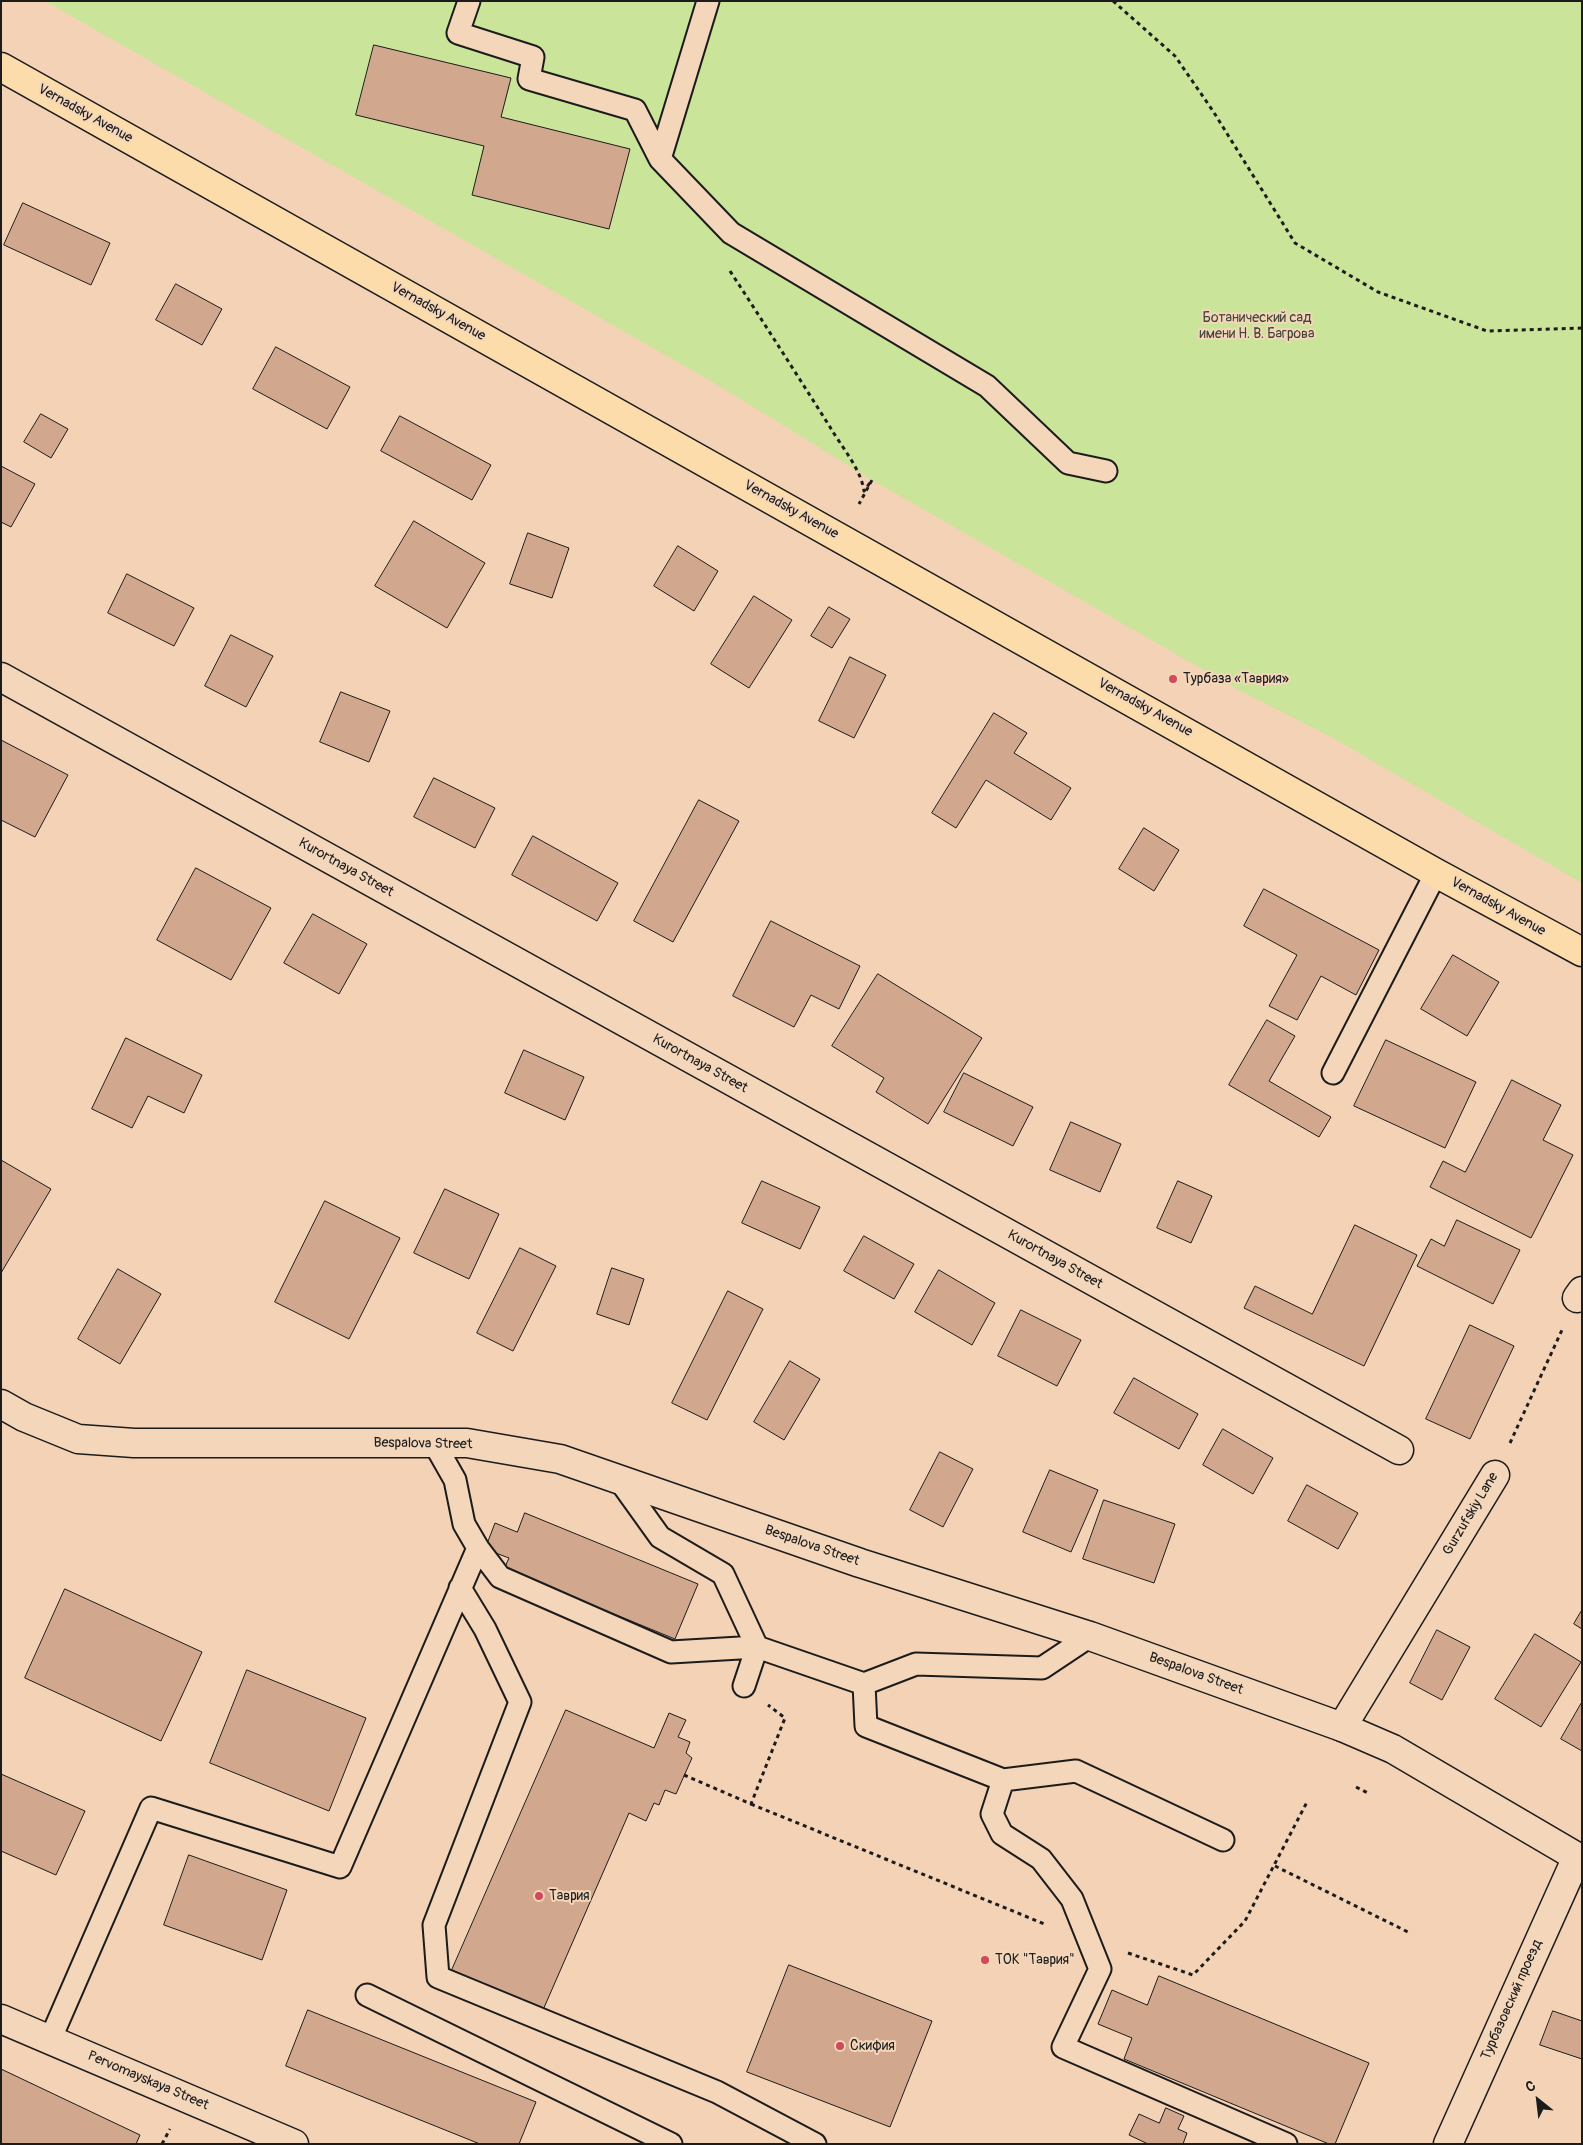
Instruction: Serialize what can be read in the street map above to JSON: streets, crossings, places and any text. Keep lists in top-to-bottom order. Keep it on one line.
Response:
{"streets":{"main road":["Vernadsky Avenue"],"street":["Kurortnaya Street","Bespalova Street","Gurzufskiy Lane","Турбазовский проезд","Pervomayskaya Street"]},"crossings":[["Bespalova Street","Gurzufskiy Lane"],["Bespalova Street","Турбазовский проезд"]],"parks":["Ботанический сад имени Н. В. Багрова"],"places":["Турбаза «Таврия»","Таврия","ТОК \"Таврия\"","Скифия"],"north":"top left"}
